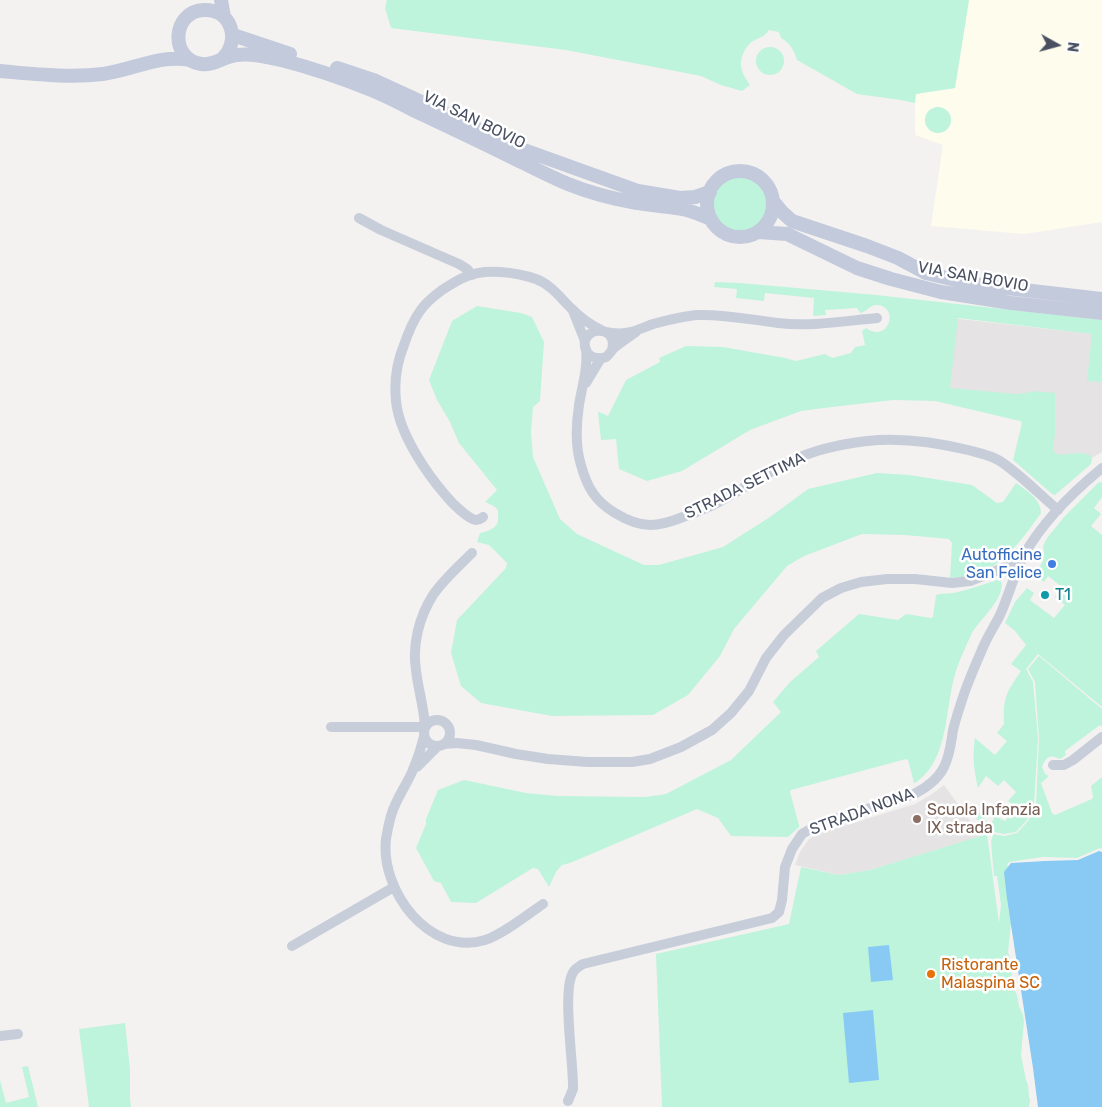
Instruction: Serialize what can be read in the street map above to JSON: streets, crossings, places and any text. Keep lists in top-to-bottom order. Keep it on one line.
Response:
{"streets":{"main road":["VIA SAN BOVIO"],"street":["STRADA SETTIMA","STRADA NONA"]},"crossings":[["STRADA SETTIMA","STRADA NONA"]],"places":["Autofficine San Felice","T1","Scuola Infanzia IX strada","Ristorante Malaspina SC"],"north":"right"}
